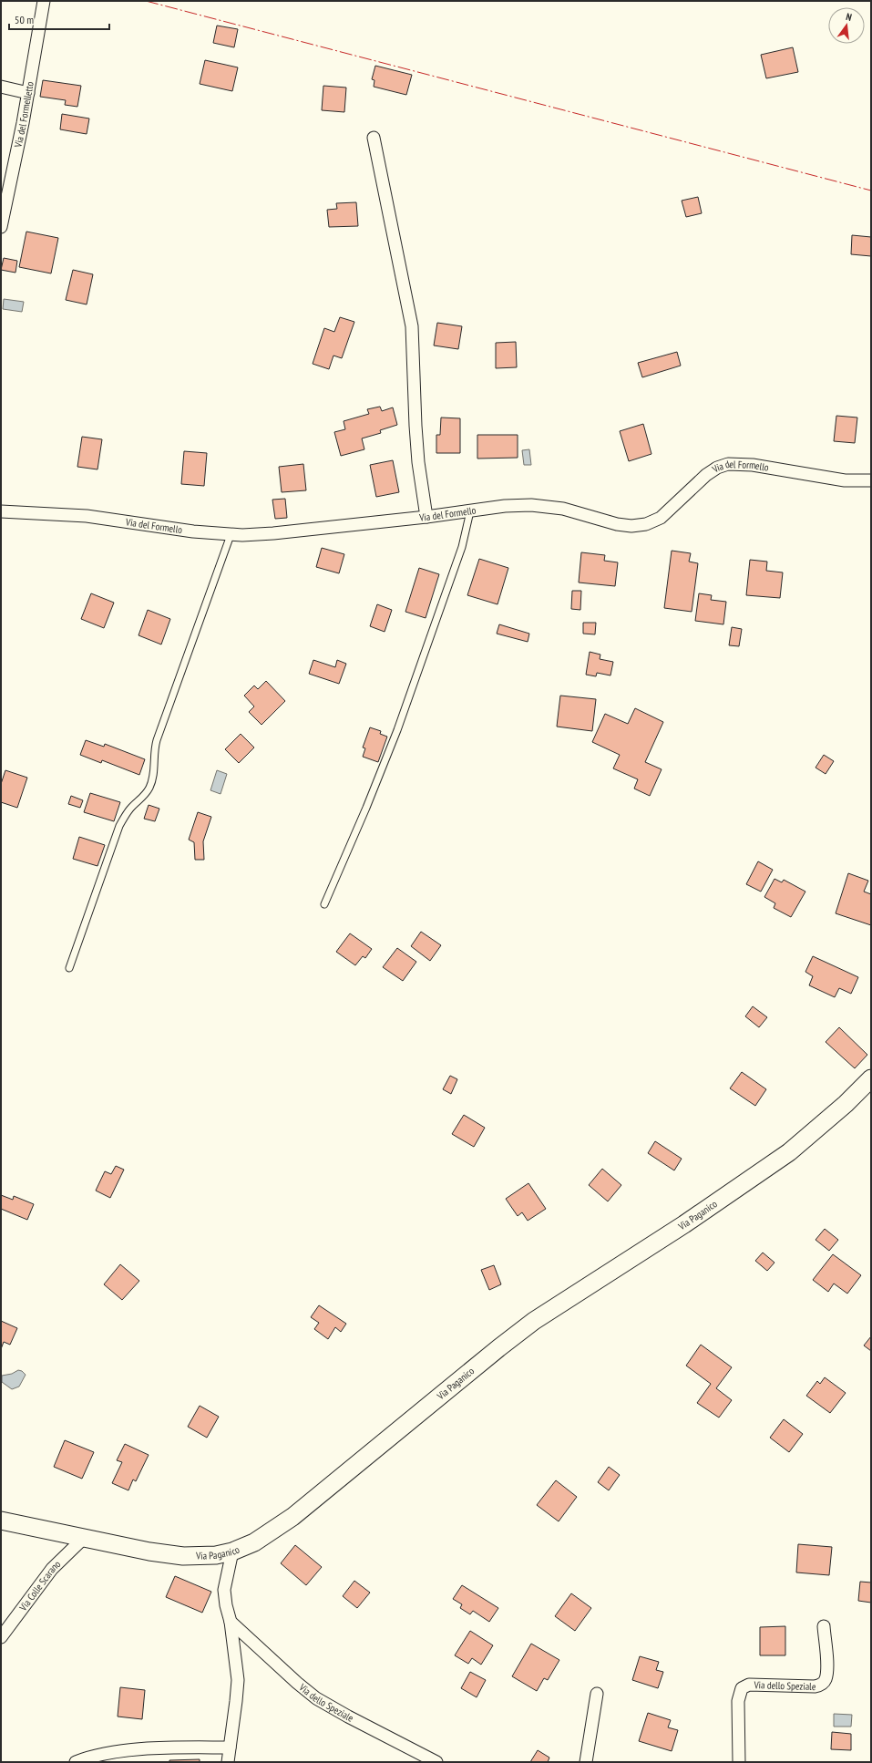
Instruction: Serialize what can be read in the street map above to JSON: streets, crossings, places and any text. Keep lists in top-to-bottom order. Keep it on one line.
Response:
{"streets":{"street":["Via del Formelletto","Via del Formello","Via Paganico","Via Colle Scarano","Via dello Speziale"]},"crossings":[["Via Paganico","Via Colle Scarano"]],"scale_bar":"50 m","north":"top"}
